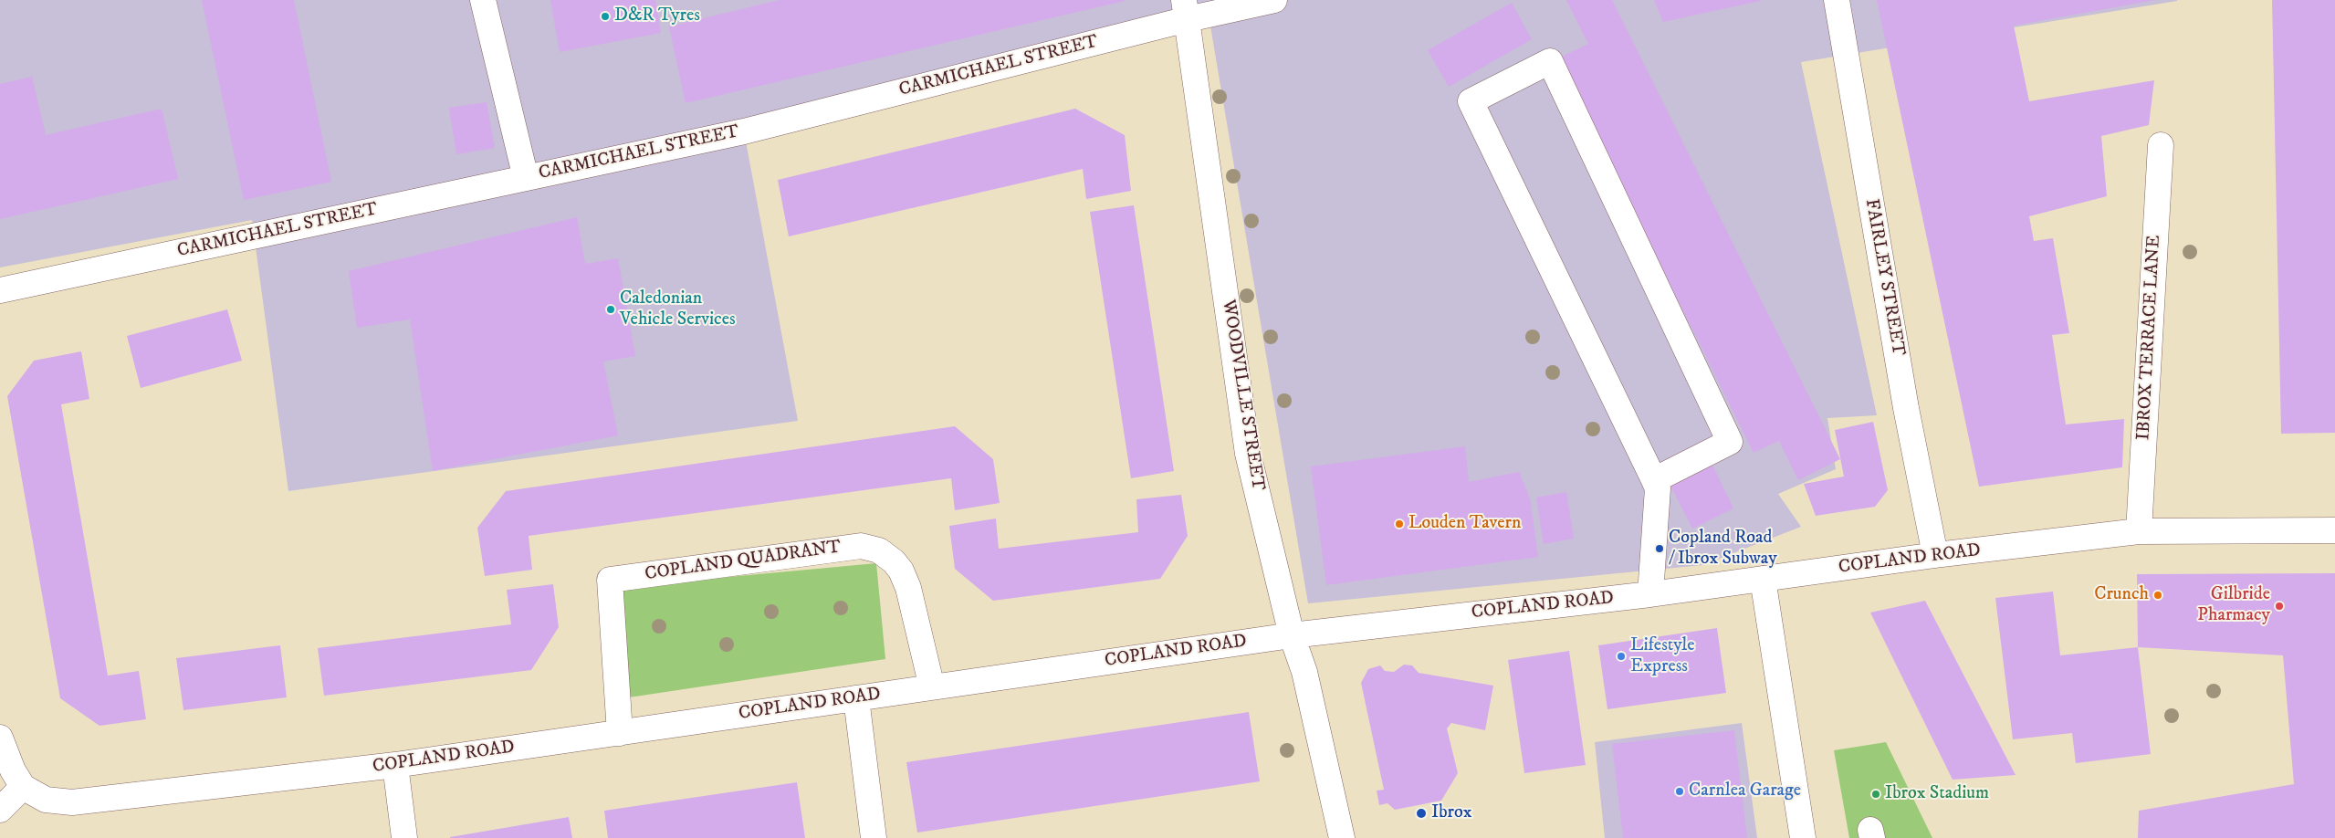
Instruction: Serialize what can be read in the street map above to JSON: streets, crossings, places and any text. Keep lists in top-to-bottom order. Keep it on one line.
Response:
{"streets":{"street":["CARMICHAEL STREET","FAIRLEY STREET","IBROX TERRACE LANE","WOODVILLE STREET","COPLAND ROAD","COPLAND QUADRANT"]},"crossings":[["CARMICHAEL STREET","WOODVILLE STREET"],["FAIRLEY STREET","COPLAND ROAD"],["IBROX TERRACE LANE","COPLAND ROAD"],["WOODVILLE STREET","COPLAND ROAD"],["COPLAND ROAD","COPLAND QUADRANT"]],"places":["D&R Tyres","Caledonian Vehicle Services","Louden Tavern","Copland Road / Ibrox Subway","Crunch","Gilbride Pharmacy","Lifestyle Express","Carnlea Garage","Ibrox Stadium","Ibrox"]}
